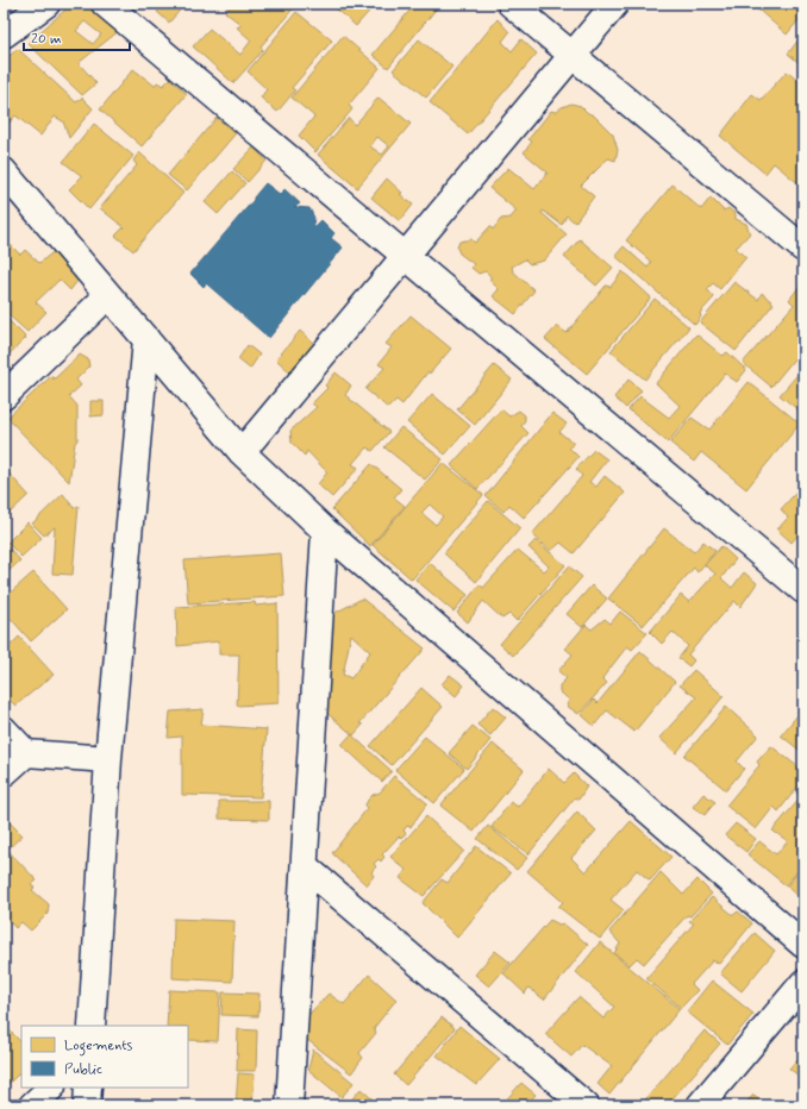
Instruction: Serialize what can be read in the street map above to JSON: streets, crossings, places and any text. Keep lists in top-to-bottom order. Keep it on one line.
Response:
{"legend":["Logements","Public"],"scale_bar":"20 m"}
